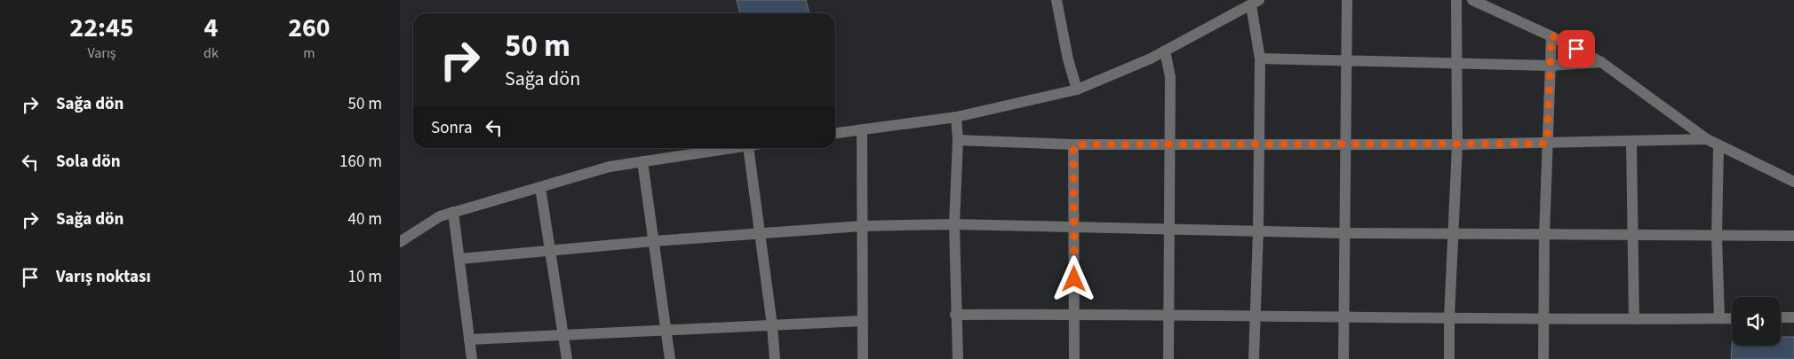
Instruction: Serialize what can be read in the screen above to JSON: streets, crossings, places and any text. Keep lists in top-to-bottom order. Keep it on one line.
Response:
{"page":{"eta":["22:45","Varış","4","dk","260","m"],"turn":["50 m","Sağa dön"],"list":[{"name":"Sağa dön","value":"50 m"},{"name":"Sola dön","value":"160 m"},{"name":"Sağa dön","value":"40 m"},{"name":"Varış noktası","value":"10 m"}],"then":"Sonra"}}
